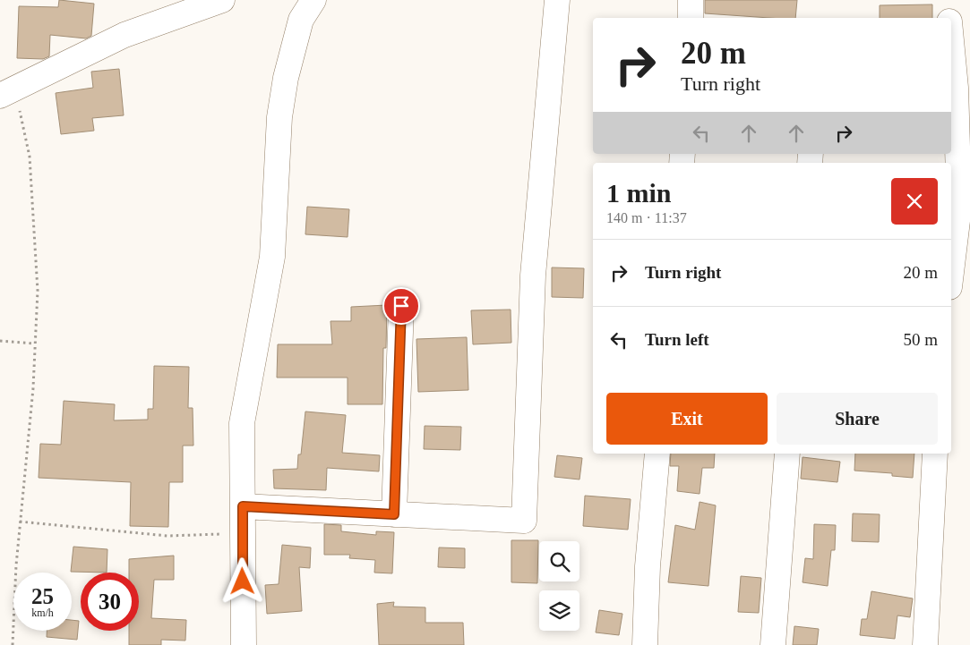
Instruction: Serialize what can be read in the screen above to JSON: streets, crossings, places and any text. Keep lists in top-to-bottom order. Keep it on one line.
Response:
{"page":{"turn":["20 m","Turn right"],"heading":["1 min","140 m · 11:37"],"list":[{"name":"Turn right","value":"20 m"},{"name":"Turn left","value":"50 m"}],"buttons":["Exit","Share"],"speed":"25 km/h","limit":"30"}}
